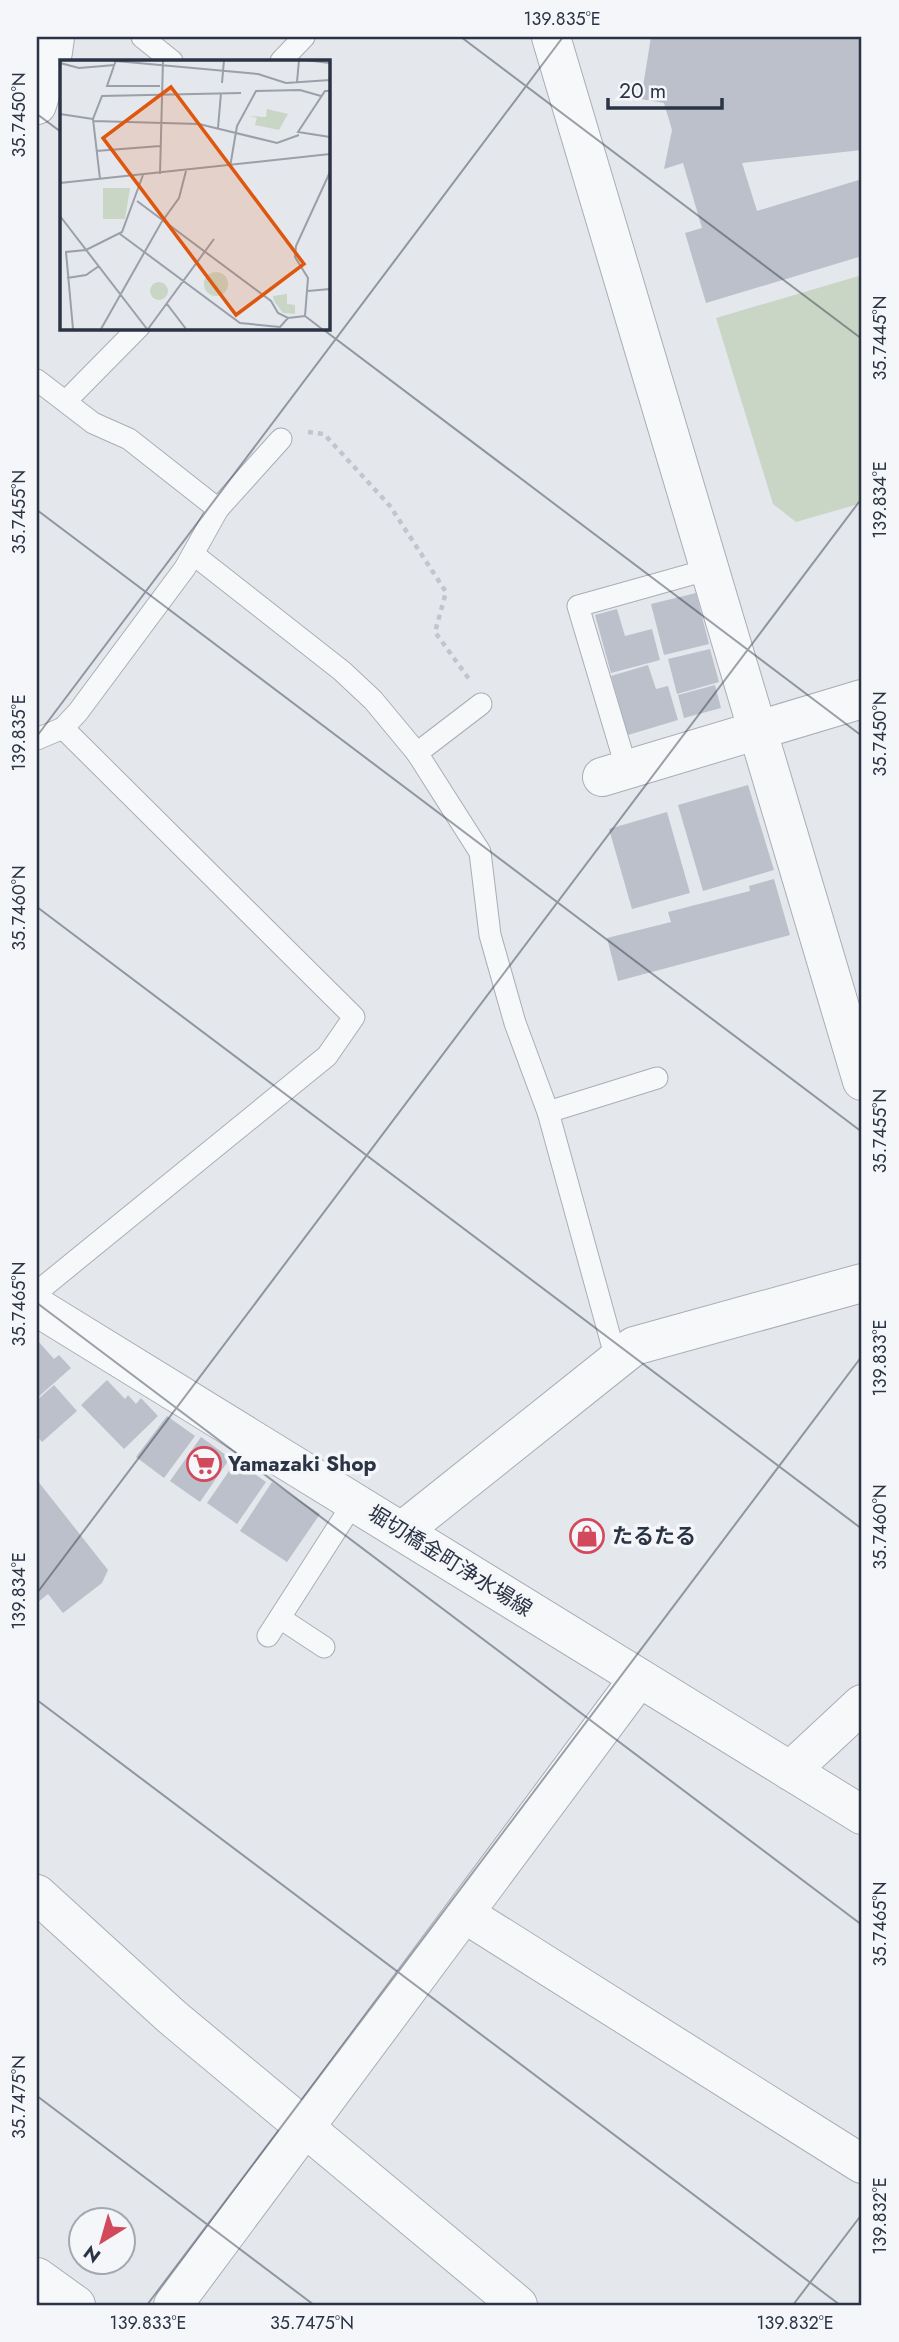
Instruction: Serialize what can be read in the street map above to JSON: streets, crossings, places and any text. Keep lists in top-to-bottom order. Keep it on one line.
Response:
{"streets":{"street":["堀切橋金町浄水場線"]},"places":{"supermarket":["Yamazaki Shop"],"shop":["たるたる"]},"scale_bar":"20 m","north":"bottom left","coordinates":["139.835°E","35.7450°N","35.7445°N","139.834°E","35.7455°N","35.7460°N","35.7465°N","139.833°E","35.7475°N","139.832°E"]}
